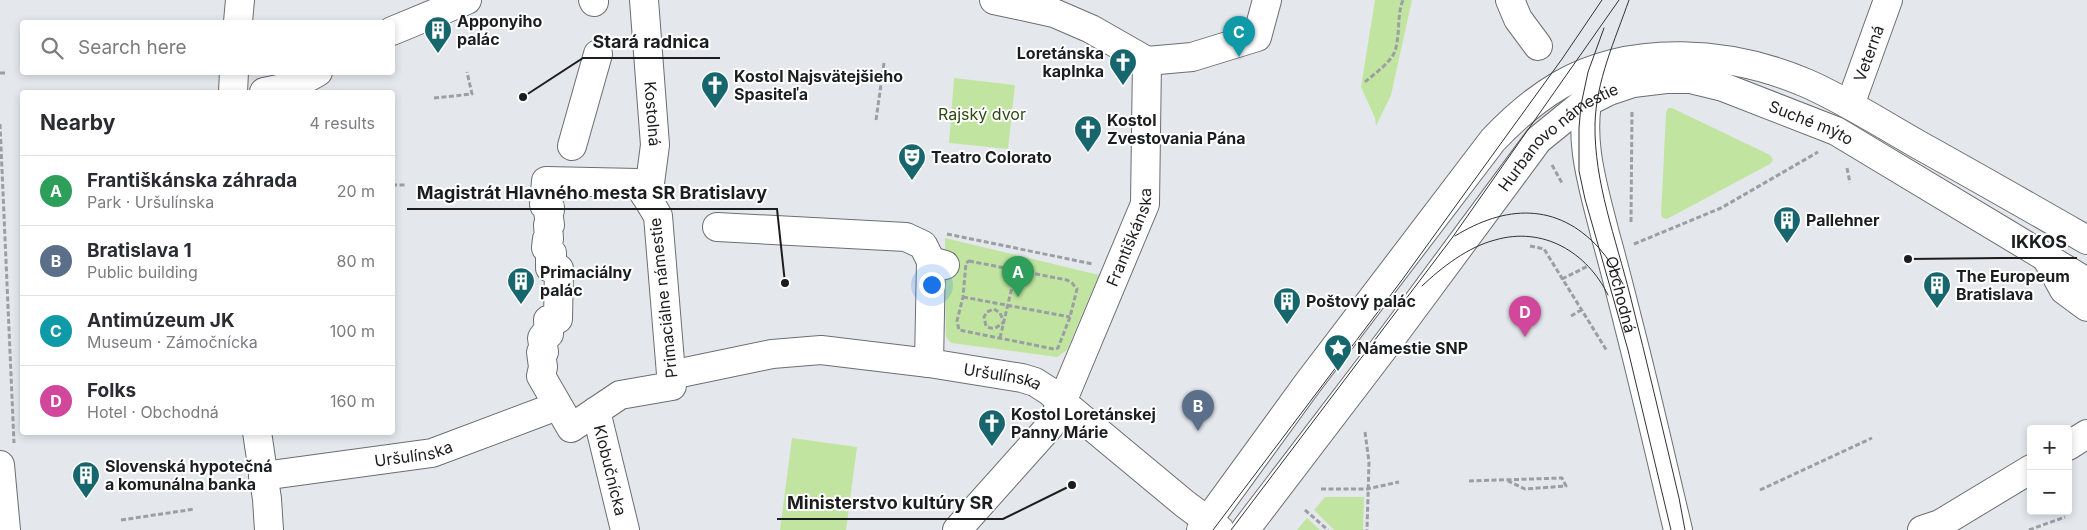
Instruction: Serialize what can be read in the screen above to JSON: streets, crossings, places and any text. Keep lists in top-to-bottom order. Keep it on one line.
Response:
{"streets":{"street":["Veterná","Kostolná","Suché mýto","Hurbanovo námestie","Františkánska","Obchodná","Primaciálne námestie","Uršulínska","Klobučnícka"]},"crossings":[["Veterná","Suché mýto"],["Kostolná","Primaciálne námestie"],["Suché mýto","Hurbanovo námestie"],["Hurbanovo námestie","Obchodná"],["Hurbanovo námestie","Uršulínska"],["Františkánska","Uršulínska"],["Primaciálne námestie","Uršulínska"],["Primaciálne námestie","Klobučnícka"]],"parks":["Rajský dvor"],"places":{"building":["Apponyiho palác","Pallehner","Primaciálny palác","The Europeum Bratislava","Poštový palác","Slovenská hypotečná a komunálna banka"],"church":["Loretánska kaplnka","Kostol Najsvätejšieho Spasiteľa","Kostol Zvestovania Pána","Kostol Loretánskej Panny Márie"],"other":["Stará radnica","IKKOS","Magistrát Hlavného mesta SR Bratislavy","Ministerstvo kultúry SR"],"theatre":["Teatro Colorato"],"place":["Námestie SNP"]},"page":{"pins":["C","A","D","B"],"search":"Search here","heading":["Nearby","4 results"],"list":[{"mark":"A","name":"Františkánska záhrada","note":"Park · Uršulínska","value":"20 m"},{"mark":"B","name":"Bratislava 1","note":"Public building","value":"80 m"},{"mark":"C","name":"Antimúzeum JK","note":"Museum · Zámočnícka","value":"100 m"},{"mark":"D","name":"Folks","note":"Hotel · Obchodná","value":"160 m"}],"map_buttons":["+","−"]}}
